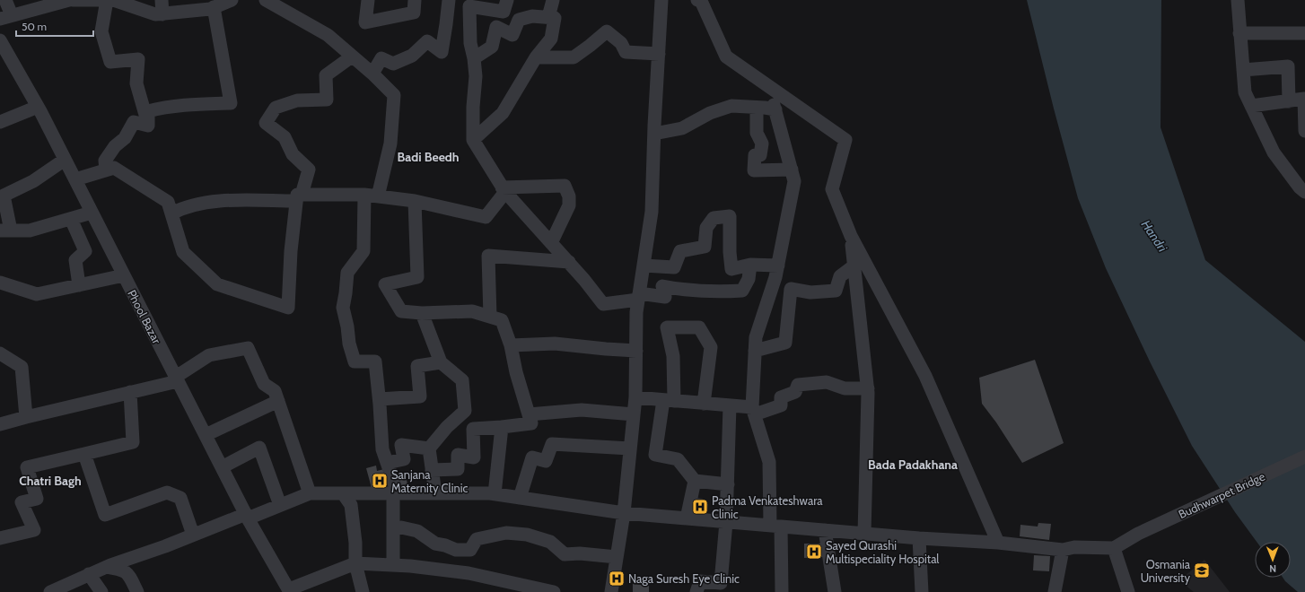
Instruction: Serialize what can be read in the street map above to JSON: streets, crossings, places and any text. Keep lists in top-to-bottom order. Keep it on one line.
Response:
{"streets":{"street":["Phool Bazar","Budhwarpet Bridge"]},"districts":["Badi Beedh","Bada Padakhana","Chatri Bagh"],"water":["Handri"],"places":{"hospital":["Sanjana Maternity Clinic","Padma Venkateshwara Clinic","Sayed Qurashi Multispeciality Hospital","Naga Suresh Eye Clinic"],"school or university":["Osmania University"]},"scale_bar":"50 m","north":"bottom"}
